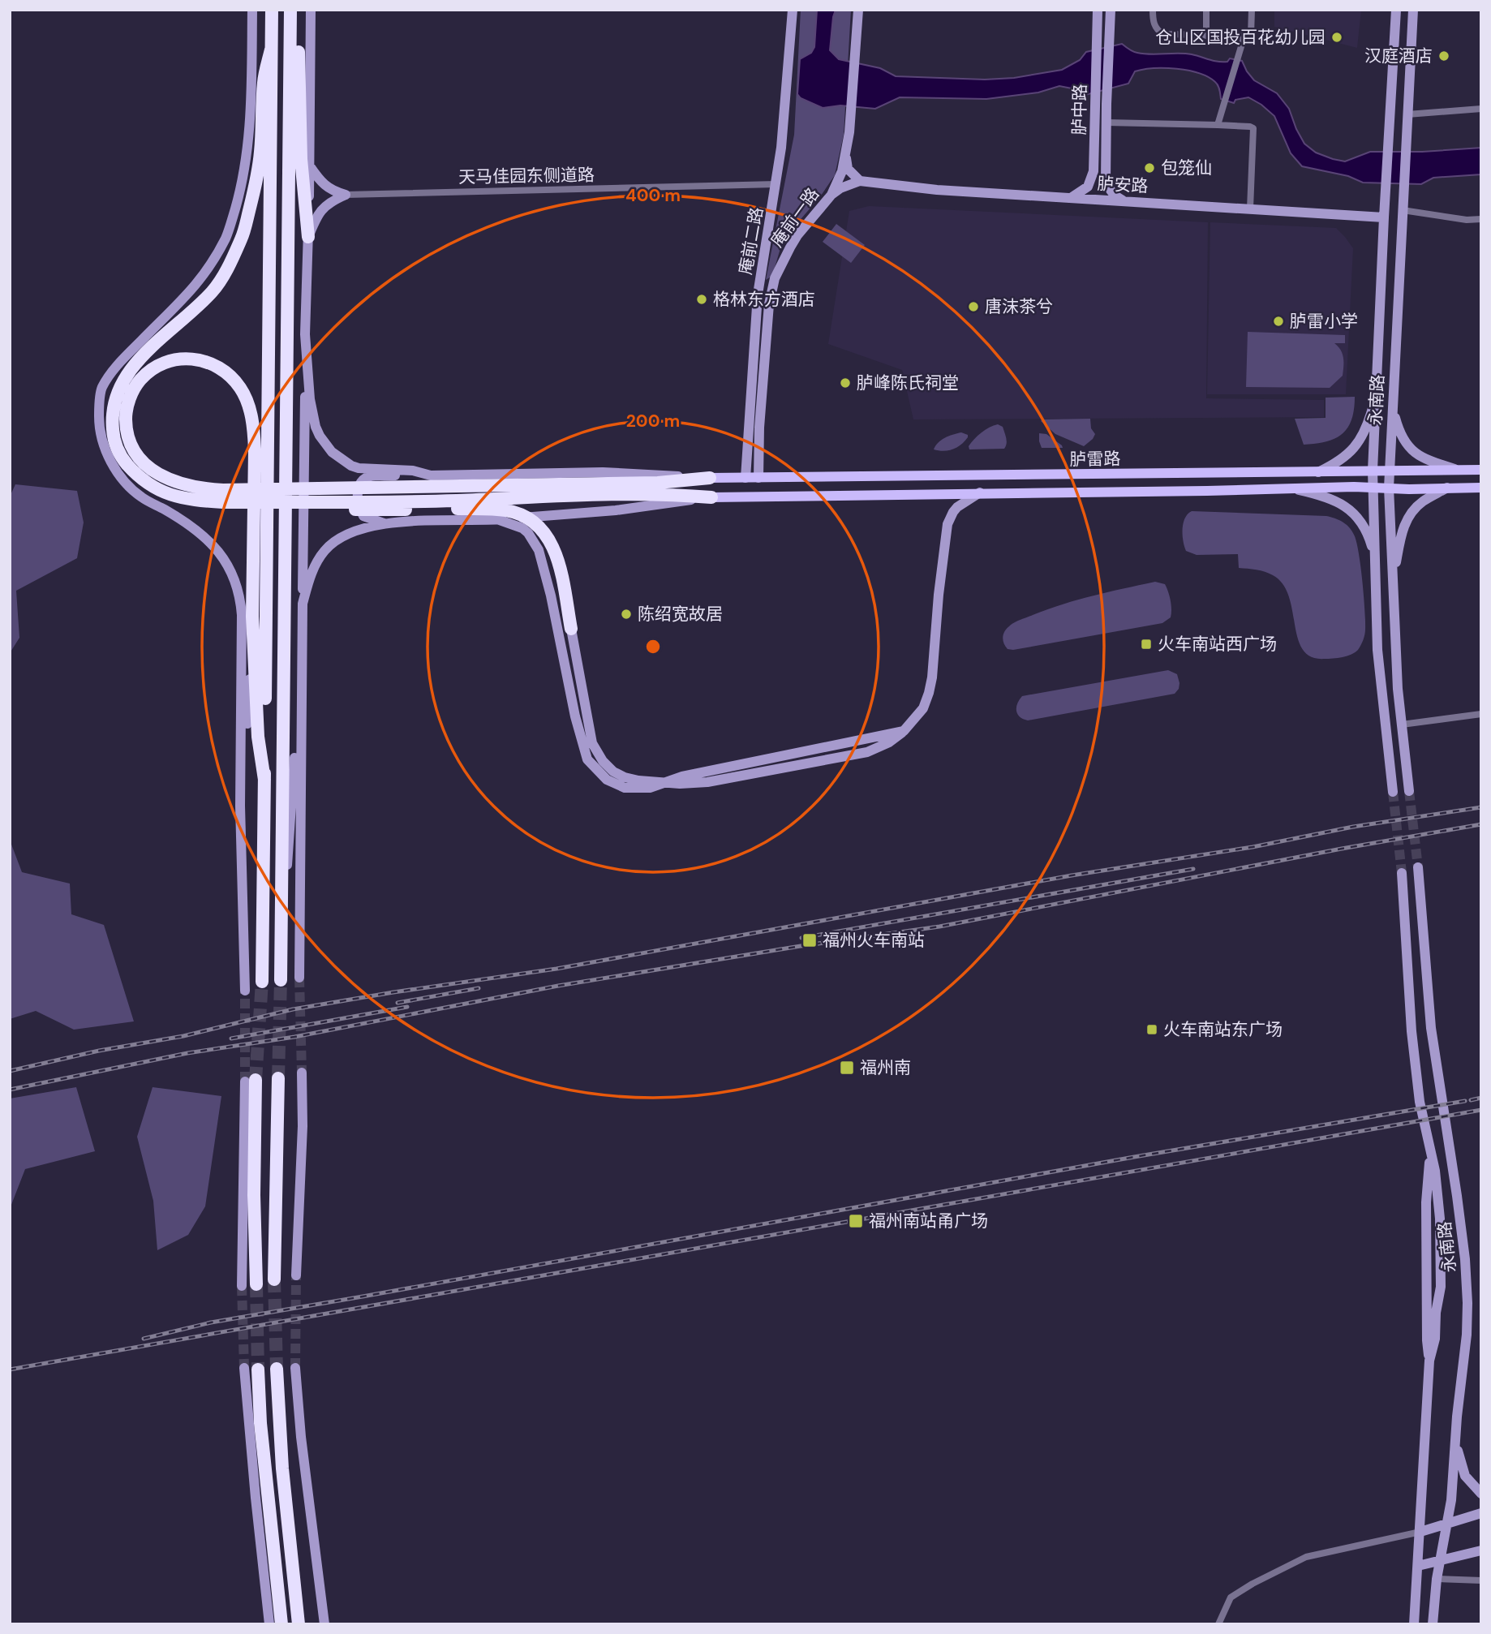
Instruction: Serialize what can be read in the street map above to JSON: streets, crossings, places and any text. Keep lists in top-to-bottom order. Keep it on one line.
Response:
{"streets":{"main road":["胪中路","胪安路","庵前一路","庵前二路","永南路","胪雷路"],"street":["天马佳园东侧道路"]},"crossings":[["胪中路","胪安路"],["天马佳园东侧道路","庵前二路"],["庵前一路","胪雷路"],["庵前二路","胪雷路"],["永南路","胪雷路"]],"places":{"other":["仓山区国投百花幼儿园","汉庭酒店","包笼仙","格林东方酒店","唐沫茶兮","胪雷小学","胪峰陈氏祠堂","陈绍宽故居"],"transit":["火车南站西广场","福州火车南站","火车南站东广场","福州南","福州南站甬广场"]},"rings":["400 m","200 m"]}
